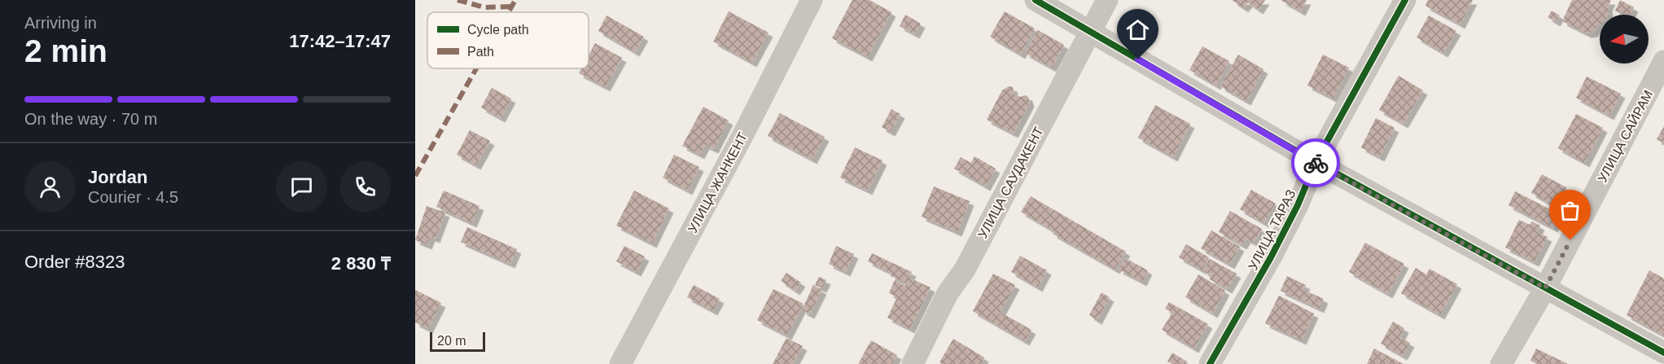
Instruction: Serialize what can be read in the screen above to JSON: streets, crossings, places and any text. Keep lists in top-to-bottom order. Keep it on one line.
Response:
{"streets":{"street":["УЛИЦА САЙРАМ","УЛИЦА ЖАНКЕНТ","УЛИЦА САУДАКЕНТ","УЛИЦА ТАРАЗ"]},"legend":["Cycle path","Path"],"scale_bar":"20 m","north":"left","page":{"heading":["2 min","Arriving in","17:42–17:47"],"panel":["Jordan","Courier · 4.5","Order #8323","2 830 ₸"],"bar":"On the way · 70 m","scale":"20 m"}}
